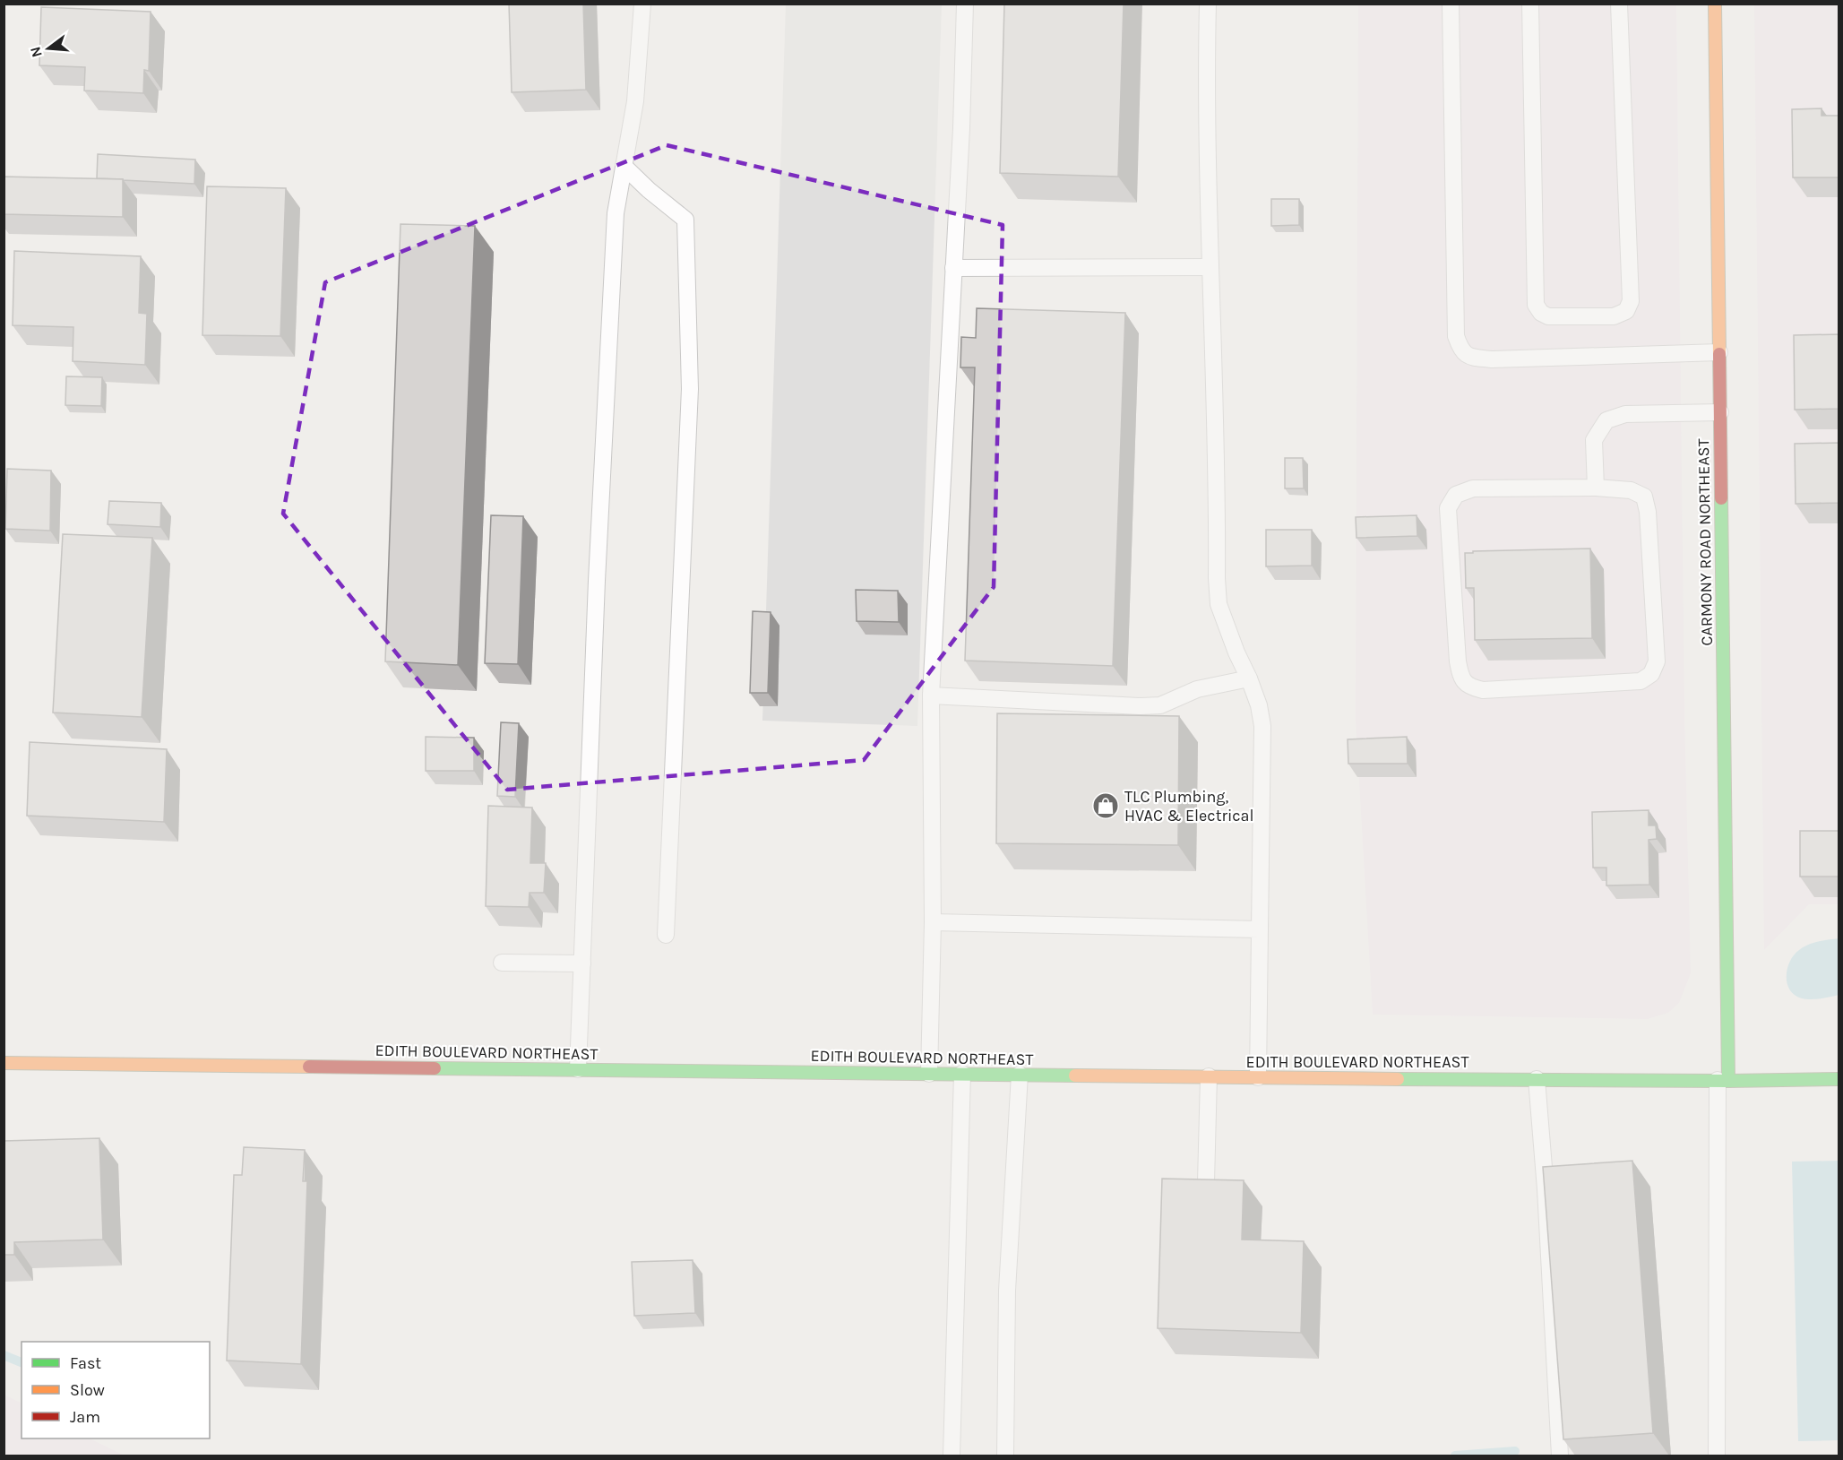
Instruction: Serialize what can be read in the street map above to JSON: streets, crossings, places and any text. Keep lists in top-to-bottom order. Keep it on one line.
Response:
{"streets":{"street":["CARMONY ROAD NORTHEAST","EDITH BOULEVARD NORTHEAST"]},"crossings":[["CARMONY ROAD NORTHEAST","EDITH BOULEVARD NORTHEAST"]],"places":{"shop":["TLC Plumbing, HVAC & Electrical"]},"legend":["Fast","Slow","Jam"],"north":"left"}
